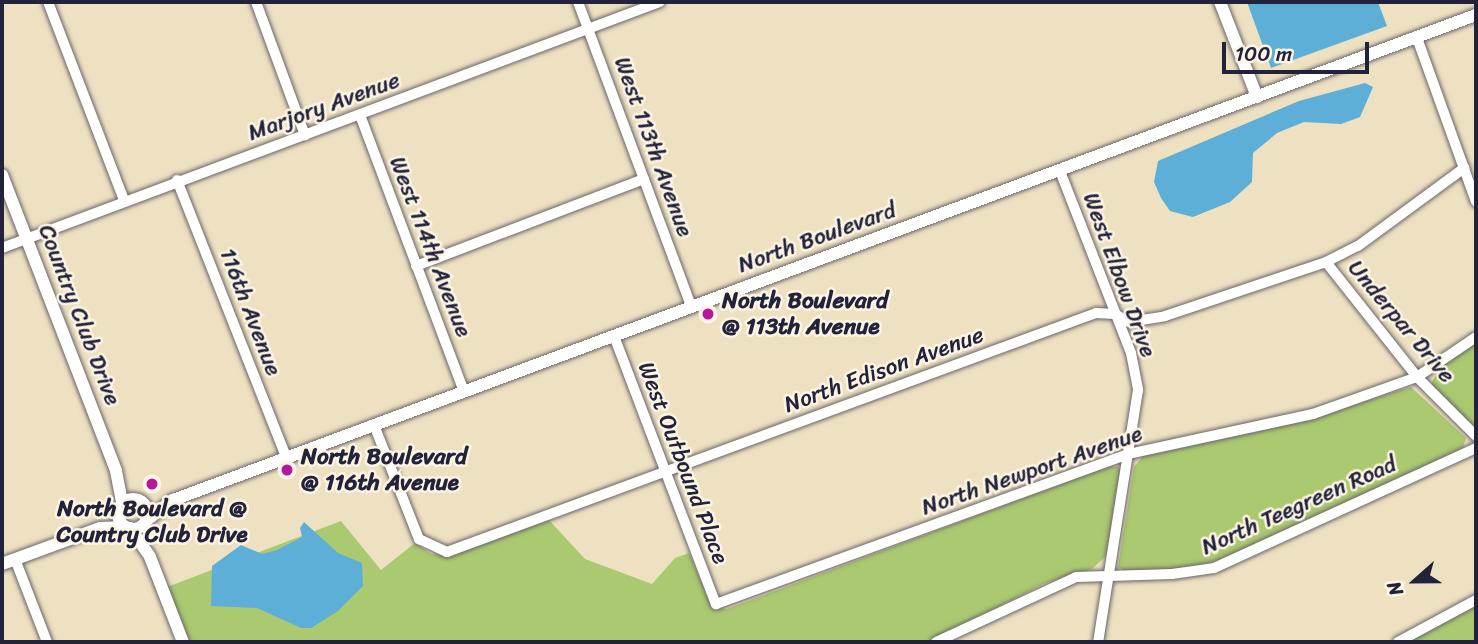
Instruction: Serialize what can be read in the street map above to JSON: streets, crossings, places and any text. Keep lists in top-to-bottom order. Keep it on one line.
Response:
{"streets":{"street":["Marjory Avenue","West 113th Avenue","North Boulevard","West 114th Avenue","West Elbow Drive","116th Avenue","Country Club Drive","Underpar Drive","North Edison Avenue","West Outbound Place","North Newport Avenue","North Teegreen Road"]},"crossings":[["Marjory Avenue","West 113th Avenue"],["Marjory Avenue","West 114th Avenue"],["Marjory Avenue","116th Avenue"],["Marjory Avenue","Country Club Drive"],["West 113th Avenue","North Boulevard"],["North Boulevard","West 114th Avenue"],["North Boulevard","West Elbow Drive"],["North Boulevard","116th Avenue"],["North Boulevard","Country Club Drive"],["North Boulevard","North Edison Avenue"],["North Boulevard","West Outbound Place"],["West Elbow Drive","North Edison Avenue"],["West Elbow Drive","North Newport Avenue"],["West Elbow Drive","North Teegreen Road"],["Underpar Drive","North Edison Avenue"],["Underpar Drive","North Newport Avenue"],["North Edison Avenue","West Outbound Place"],["West Outbound Place","North Newport Avenue"]],"places":["North Boulevard @ 113th Avenue","North Boulevard @ 116th Avenue","North Boulevard @ Country Club Drive"],"scale_bar":"100 m","north":"left"}
